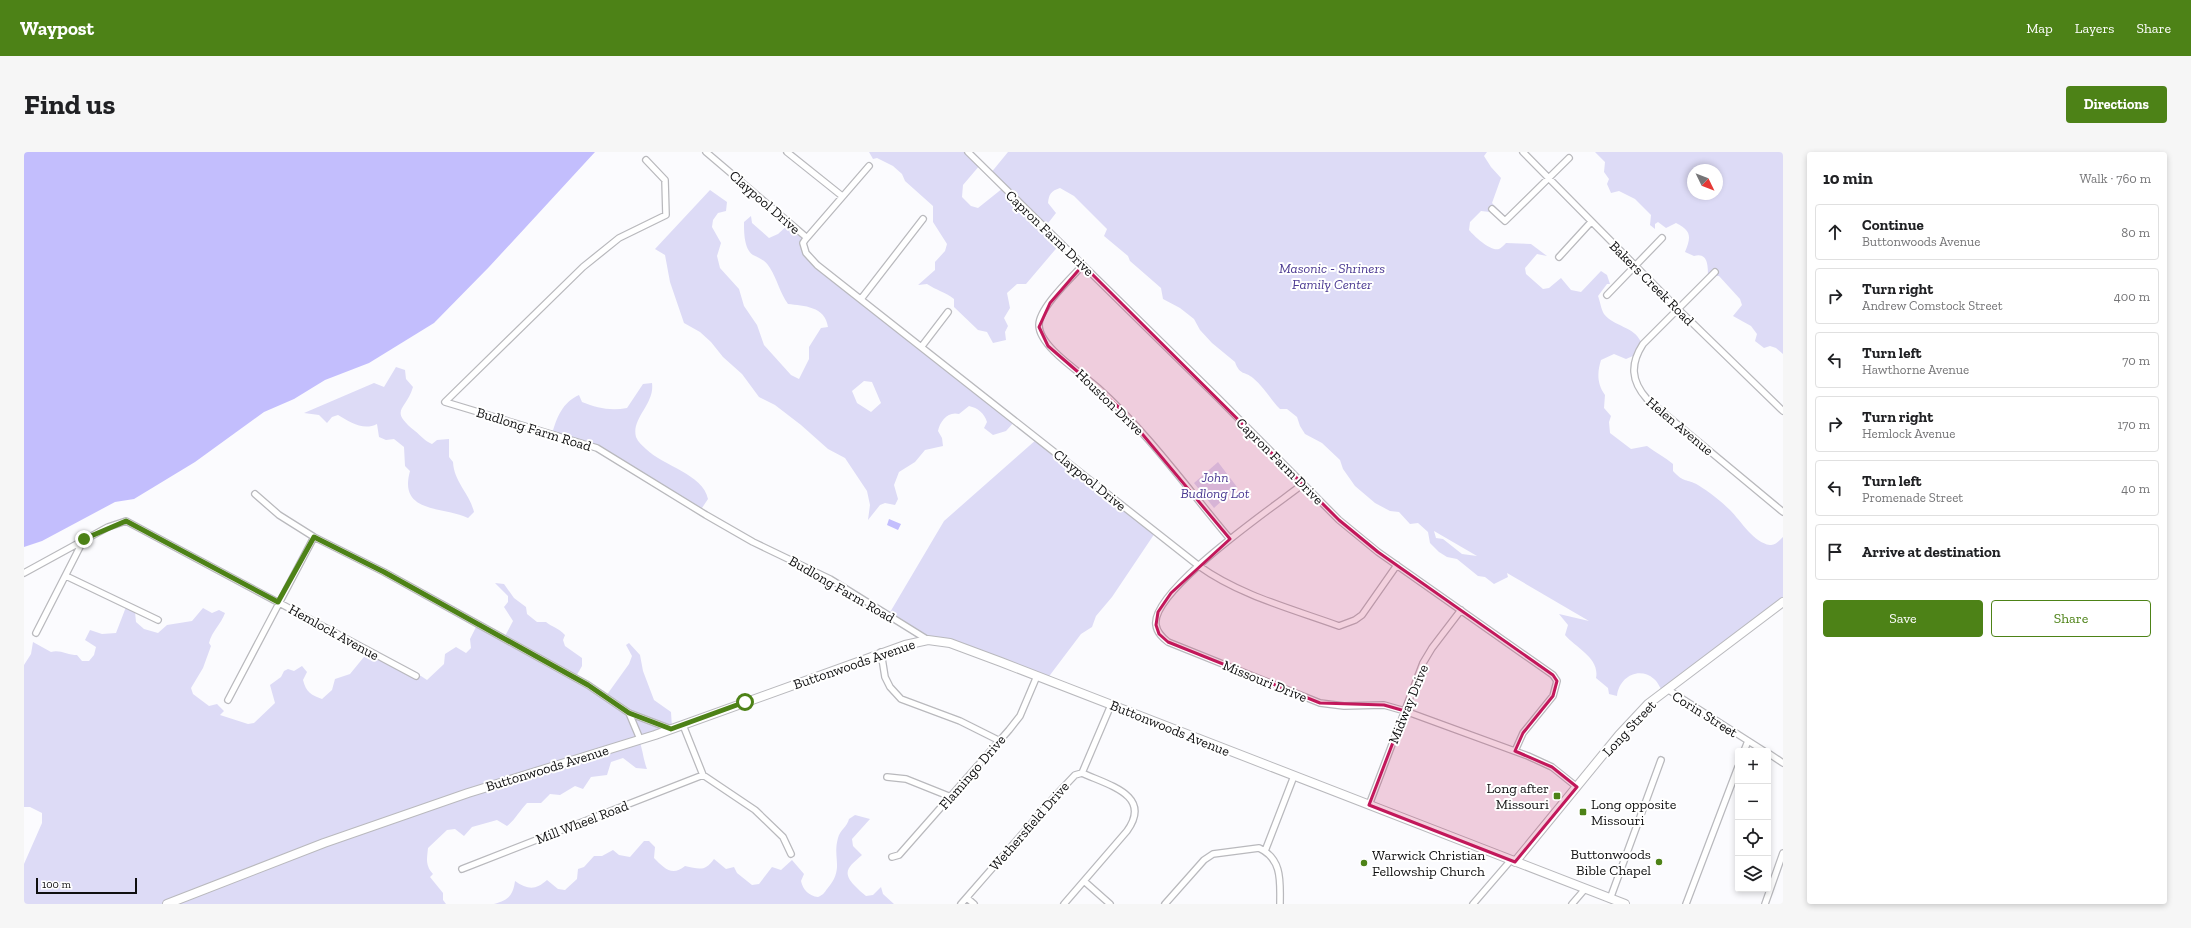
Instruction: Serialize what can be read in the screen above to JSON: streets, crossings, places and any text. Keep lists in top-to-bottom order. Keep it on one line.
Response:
{"streets":{"street":["Claypool Drive","Capron Farm Drive","Bakers Creek Road","Houston Drive","Helen Avenue","Budlong Farm Road","Hemlock Avenue","Buttonwoods Avenue","Missouri Drive","Midway Drive","Corin Street","Long Street","Flamingo Drive","Mill Wheel Road","Wethersfield Drive"]},"crossings":[["Claypool Drive","Capron Farm Drive"],["Claypool Drive","Missouri Drive"],["Capron Farm Drive","Houston Drive"],["Capron Farm Drive","Missouri Drive"],["Capron Farm Drive","Midway Drive"],["Bakers Creek Road","Helen Avenue"],["Houston Drive","Missouri Drive"],["Budlong Farm Road","Buttonwoods Avenue"],["Buttonwoods Avenue","Midway Drive"],["Buttonwoods Avenue","Long Street"],["Buttonwoods Avenue","Flamingo Drive"],["Buttonwoods Avenue","Wethersfield Drive"],["Missouri Drive","Midway Drive"],["Missouri Drive","Long Street"],["Corin Street","Long Street"]],"parks":["Masonic - Shriners Family Center","John Budlong Lot"],"places":{"transit":["Long after Missouri","Long opposite Missouri"],"other":["Buttonwoods Bible Chapel","Warwick Christian Fellowship Church"]},"scale_bar":"100 m","north":"bottom right","page":{"header":"Waypost","nav":["Map","Layers","Share"],"buttons":["Directions",["Save","Share"]],"title":"Find us","heading":["10 min","Walk · 760 m"],"list":[["Continue","Buttonwoods Avenue","80 m"],["Turn right","Andrew Comstock Street","400 m"],["Turn left","Hawthorne Avenue","70 m"],["Turn right","Hemlock Avenue","170 m"],["Turn left","Promenade Street","40 m"],"Arrive at destination"],"map_buttons":["+","−"],"scale":"100 m"}}
